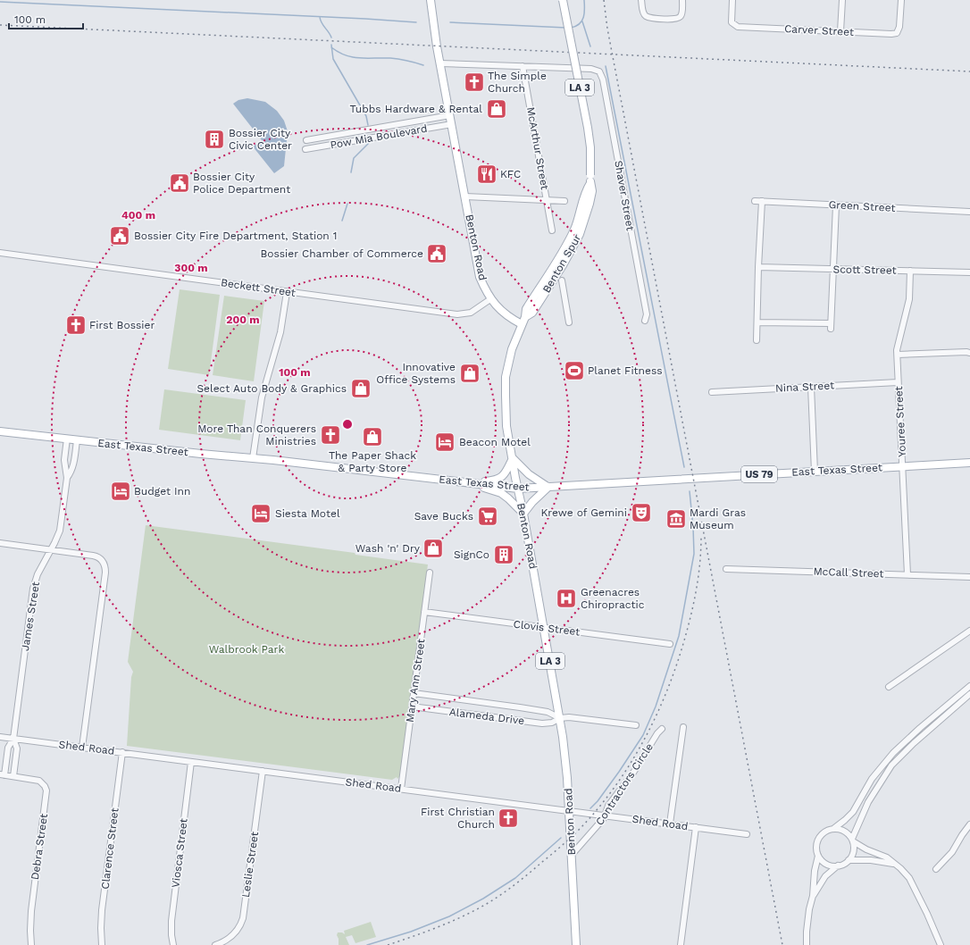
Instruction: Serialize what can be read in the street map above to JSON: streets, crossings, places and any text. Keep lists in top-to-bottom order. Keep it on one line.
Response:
{"streets":{"main road":["LA 3","Benton Road","Benton Spur","East Texas Street","US 79"],"street":["Carver Street","Pow Mia Boulevard","McArthur Street","Shaver Street","Green Street","Scott Street","Beckett Street","Nina Street","Youree Street","McCall Street","James Street","Clovis Street","Mary Ann Street","Alameda Drive","Shed Road","Contractors Circle","Debra Street","Clarence Street","Viosca Street","Leslie Street"]},"crossings":[["Pow Mia Boulevard","Benton Road"],["McArthur Street","Shaver Street"],["Benton Road","Benton Spur"],["Benton Road","Beckett Street"],["Benton Road","East Texas Street"],["Benton Road","Clovis Street"],["Benton Road","Alameda Drive"],["Benton Road","Shed Road"],["Benton Road","Contractors Circle"],["Scott Street","Youree Street"],["Nina Street","Youree Street"],["Youree Street","East Texas Street"],["Youree Street","McCall Street"],["East Texas Street","James Street"],["James Street","Shed Road"],["James Street","Debra Street"],["Clovis Street","Mary Ann Street"],["Mary Ann Street","Alameda Drive"],["Mary Ann Street","Shed Road"],["Shed Road","Contractors Circle"],["Shed Road","Clarence Street"],["Shed Road","Viosca Street"],["Shed Road","Leslie Street"]],"parks":["Walbrook Park"],"places":{"church":["The Simple Church","First Bossier","More Than Conquerers Ministries","First Christian Church"],"shop":["Tubbs Hardware & Rental","Innovative Office Systems","Select Auto Body & Graphics","The Paper Shack & Party Store","Wash 'n' Dry"],"building":["Bossier City Civic Center","SignCo"],"restaurant":["KFC"],"public building":["Bossier City Police Department","Bossier City Fire Department, Station 1","Bossier Chamber of Commerce"],"sports":["Planet Fitness"],"hotel":["Beacon Motel","Budget Inn","Siesta Motel"],"theatre":["Krewe of Gemini"],"supermarket":["Save Bucks"],"museum":["Mardi Gras Museum"],"hospital":["Greenacres Chiropractic"]},"scale_bar":"100 m","rings":["400 m","300 m","200 m","100 m"]}
